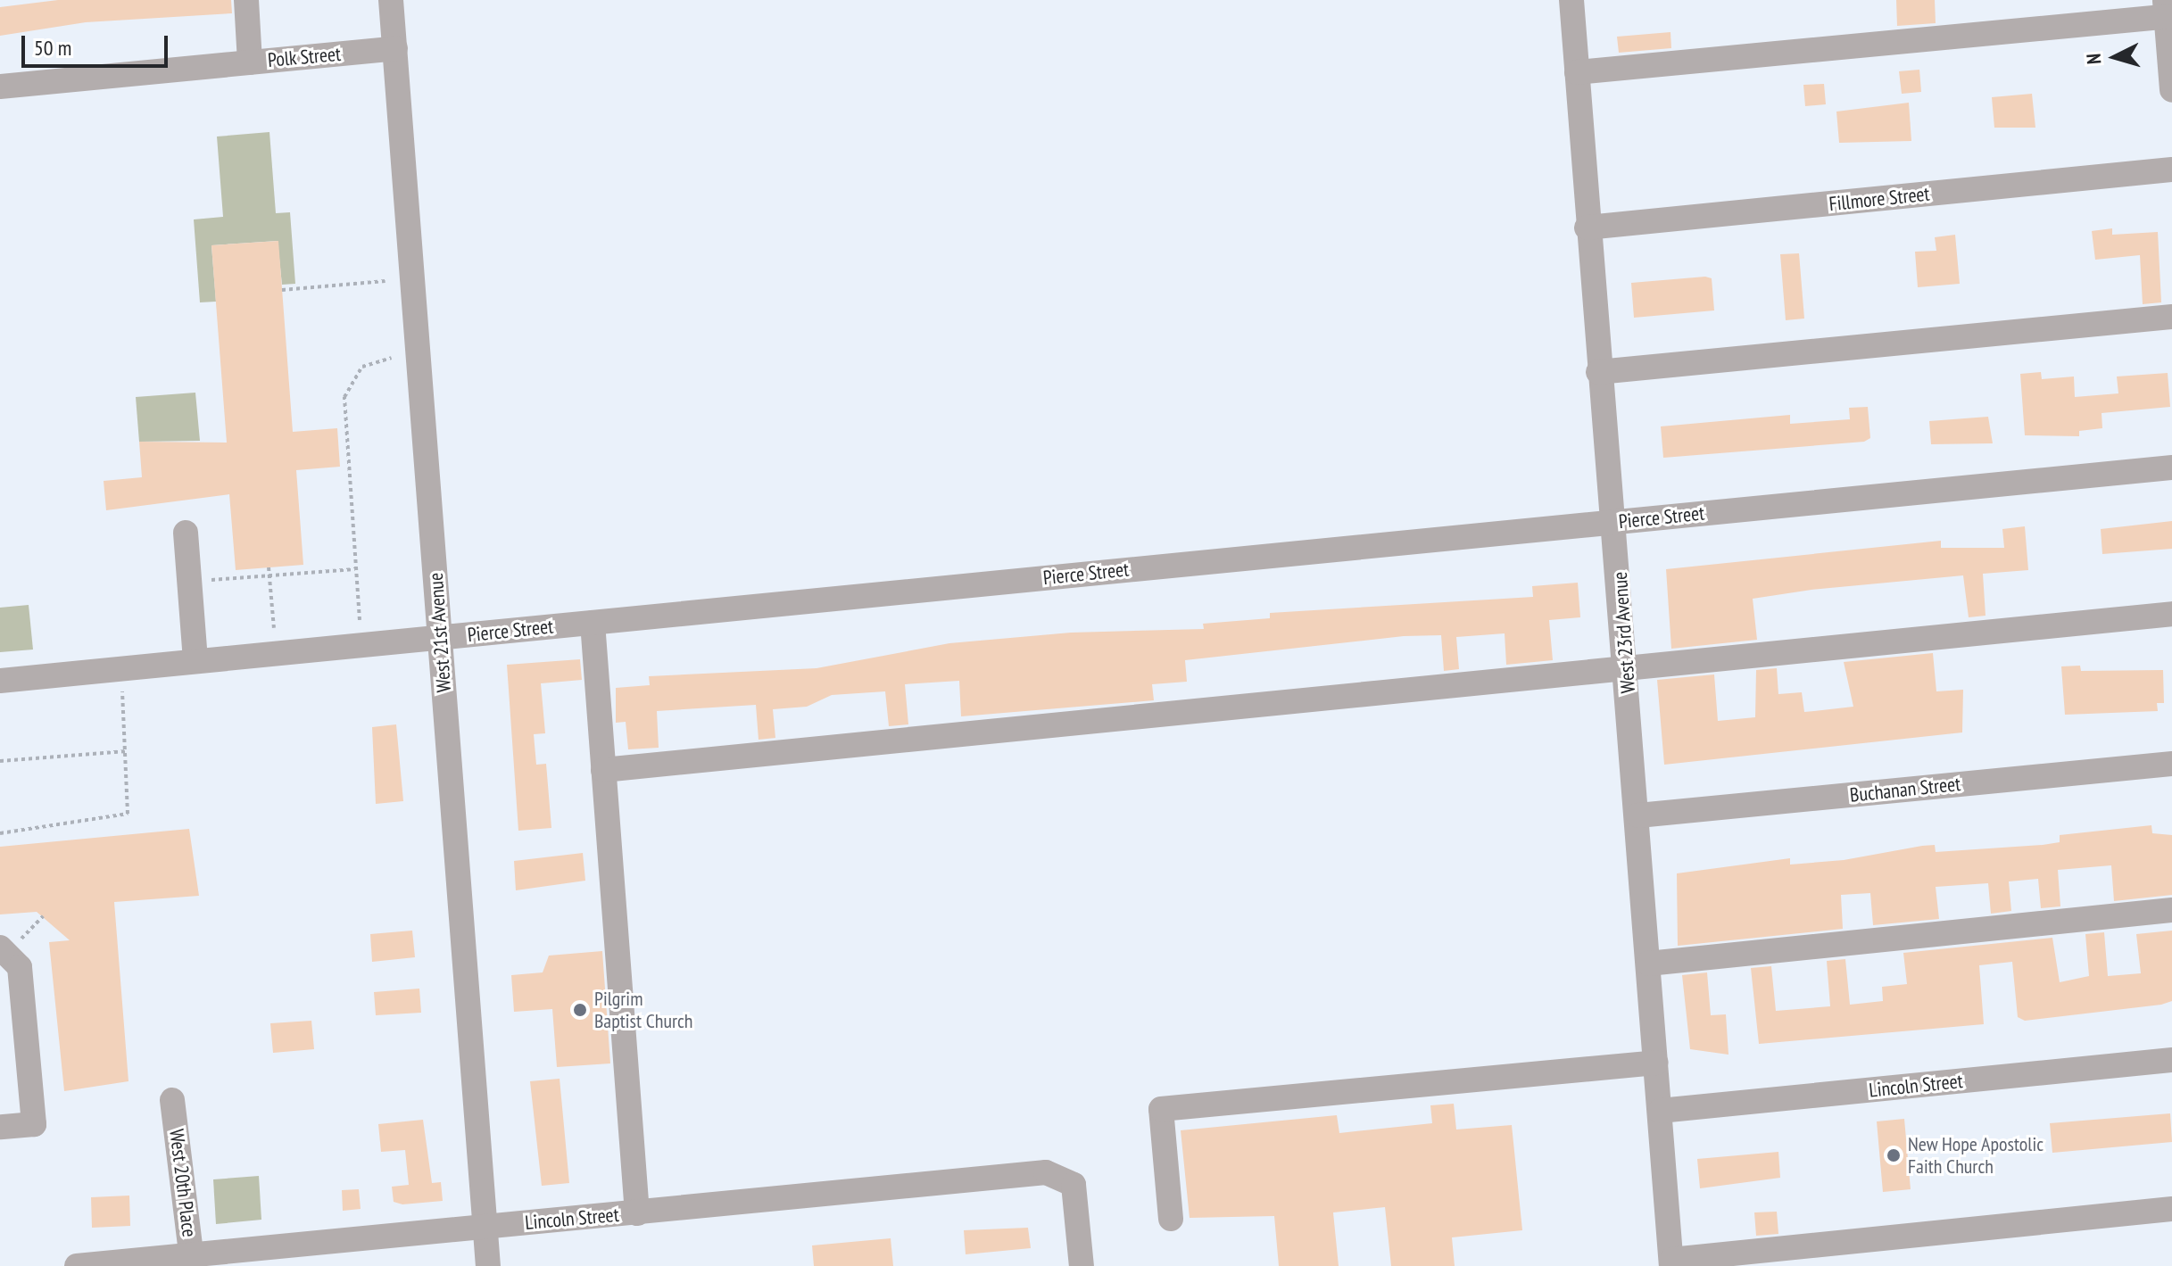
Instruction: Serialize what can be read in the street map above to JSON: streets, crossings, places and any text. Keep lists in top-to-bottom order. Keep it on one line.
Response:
{"streets":{"street":["Polk Street","Fillmore Street","Pierce Street","West 21st Avenue","West 23rd Avenue","Buchanan Street","Lincoln Street","West 20th Place"]},"crossings":[["Polk Street","West 21st Avenue"],["Fillmore Street","West 23rd Avenue"],["Pierce Street","West 21st Avenue"],["Pierce Street","West 23rd Avenue"],["West 21st Avenue","Lincoln Street"],["West 23rd Avenue","Buchanan Street"],["West 23rd Avenue","Lincoln Street"],["Lincoln Street","West 20th Place"]],"places":["Pilgrim Baptist Church","New Hope Apostolic Faith Church"],"scale_bar":"50 m","north":"left"}
